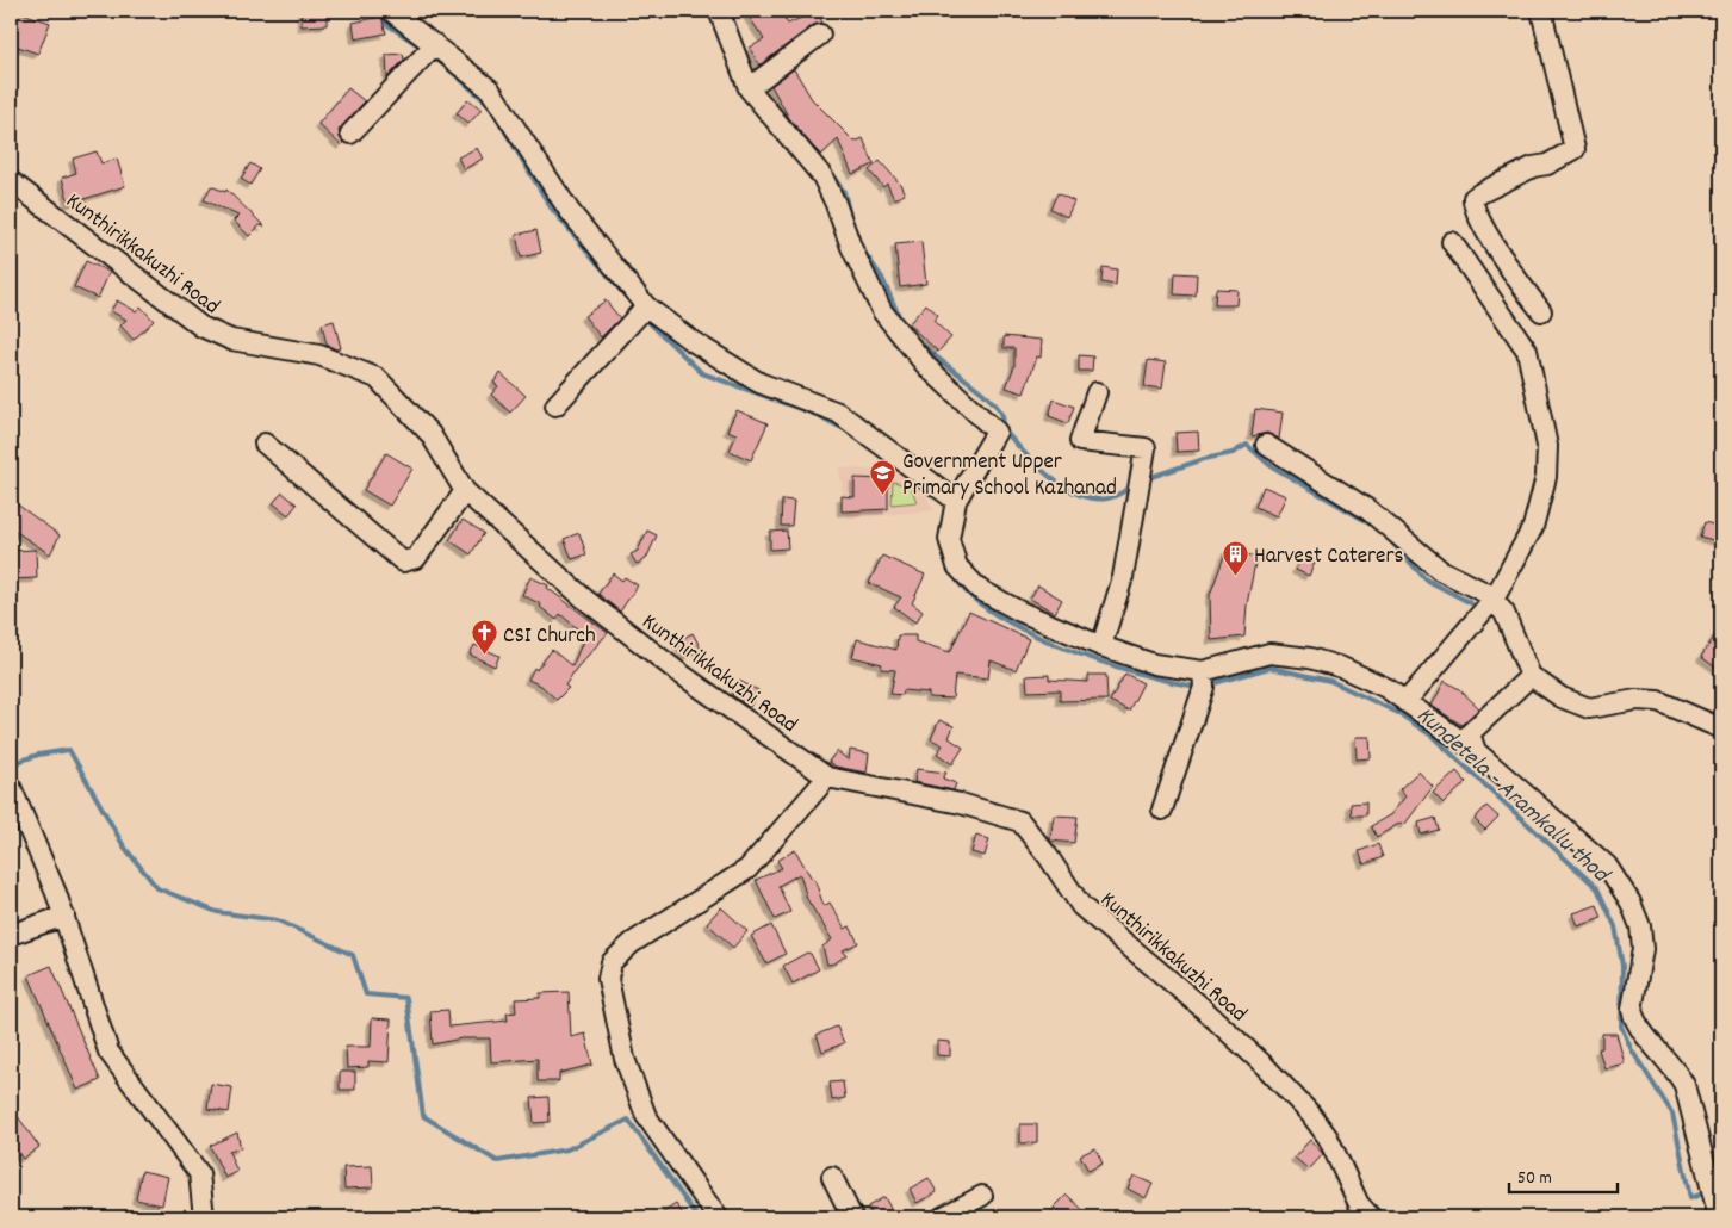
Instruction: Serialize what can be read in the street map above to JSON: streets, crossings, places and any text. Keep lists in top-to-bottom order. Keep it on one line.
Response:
{"streets":{"street":["Kunthirikkakuzhi Road"]},"water":["Kundetela - Aramkallu thod"],"places":{"school or university":["Government Upper Primary School Kazhanad"],"building":["Harvest Caterers"],"church":["CSI Church"]},"scale_bar":"50 m"}
